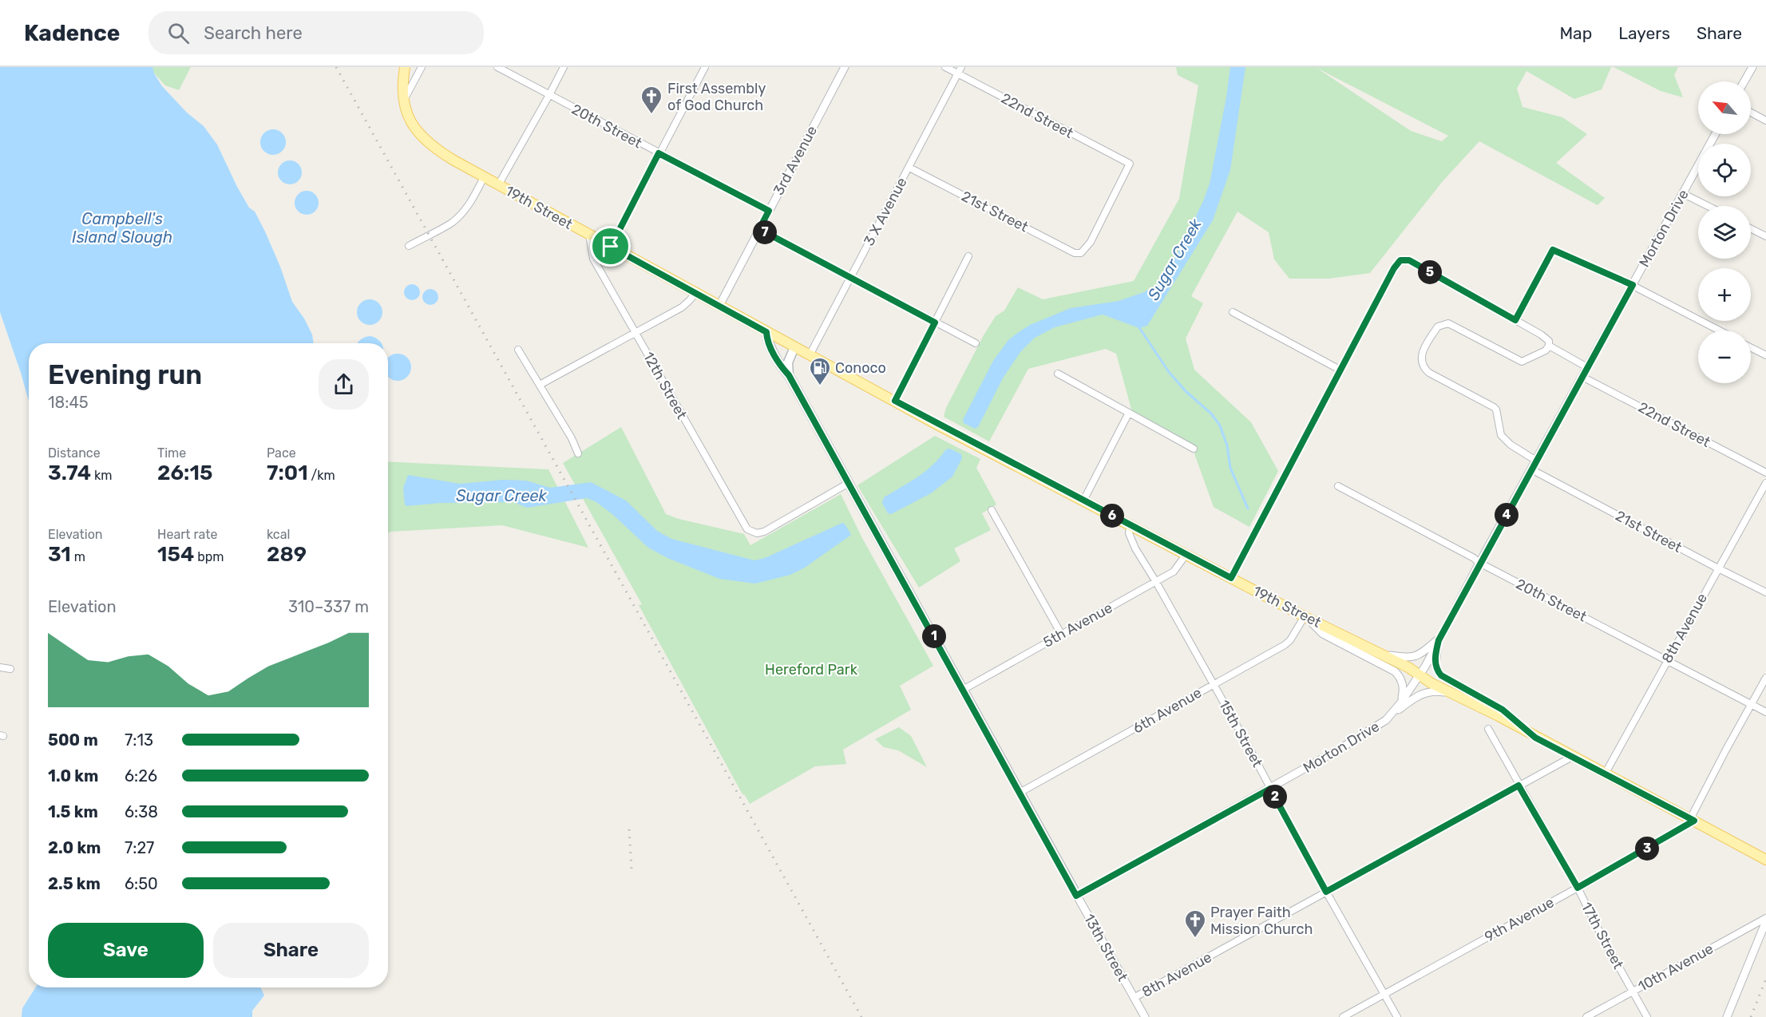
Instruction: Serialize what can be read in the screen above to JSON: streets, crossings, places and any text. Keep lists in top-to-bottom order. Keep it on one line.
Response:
{"streets":{"main road":["19th Street","13th Street"],"street":["22nd Street","20th Street","3rd Avenue","3 X Avenue","21st Street","Morton Drive","12th Street","5th Avenue","8th Avenue","6th Avenue","15th Street","9th Avenue","17th Street","10th Avenue"]},"crossings":[["22nd Street","3 X Avenue"],["22nd Street","21st Street"],["22nd Street","Morton Drive"],["20th Street","3rd Avenue"],["20th Street","Morton Drive"],["20th Street","8th Avenue"],["3rd Avenue","19th Street"],["19th Street","3 X Avenue"],["19th Street","Morton Drive"],["19th Street","12th Street"],["19th Street","5th Avenue"],["19th Street","8th Avenue"],["19th Street","6th Avenue"],["19th Street","15th Street"],["19th Street","9th Avenue"],["19th Street","13th Street"],["3 X Avenue","21st Street"],["21st Street","Morton Drive"],["21st Street","8th Avenue"],["Morton Drive","15th Street"],["Morton Drive","13th Street"],["12th Street","13th Street"],["5th Avenue","15th Street"],["5th Avenue","13th Street"],["8th Avenue","15th Street"],["8th Avenue","17th Street"],["8th Avenue","13th Street"],["6th Avenue","15th Street"],["6th Avenue","13th Street"],["15th Street","9th Avenue"],["9th Avenue","17th Street"],["17th Street","10th Avenue"]],"water":["Campbell's Island Slough","Sugar Creek"],"parks":["Hereford Park"],"places":{"church":["First Assembly of God Church","Prayer Faith Mission Church"],"fuel station":["Conoco"]},"north":"top left","page":{"header":"Kadence","search":"Search here","nav":["Map","Layers","Share"],"map_buttons":["+","−"],"pins":["7","5","4","6","1","2","3"],"heading":["Evening run","18:45"],"stats":[["Distance","3.74 km"],["Time","26:15"],["Pace","7:01 /km"],["Elevation","31 m"],["Heart rate","154 bpm"],["kcal","289"]],"chart":["Elevation","310–337 m"],"list":[{"name":"500 m","note":"7:13"},{"name":"1.0 km","note":"6:26"},{"name":"1.5 km","note":"6:38"},{"name":"2.0 km","note":"7:27"},{"name":"2.5 km","note":"6:50"}],"buttons":["Save","Share"]}}
